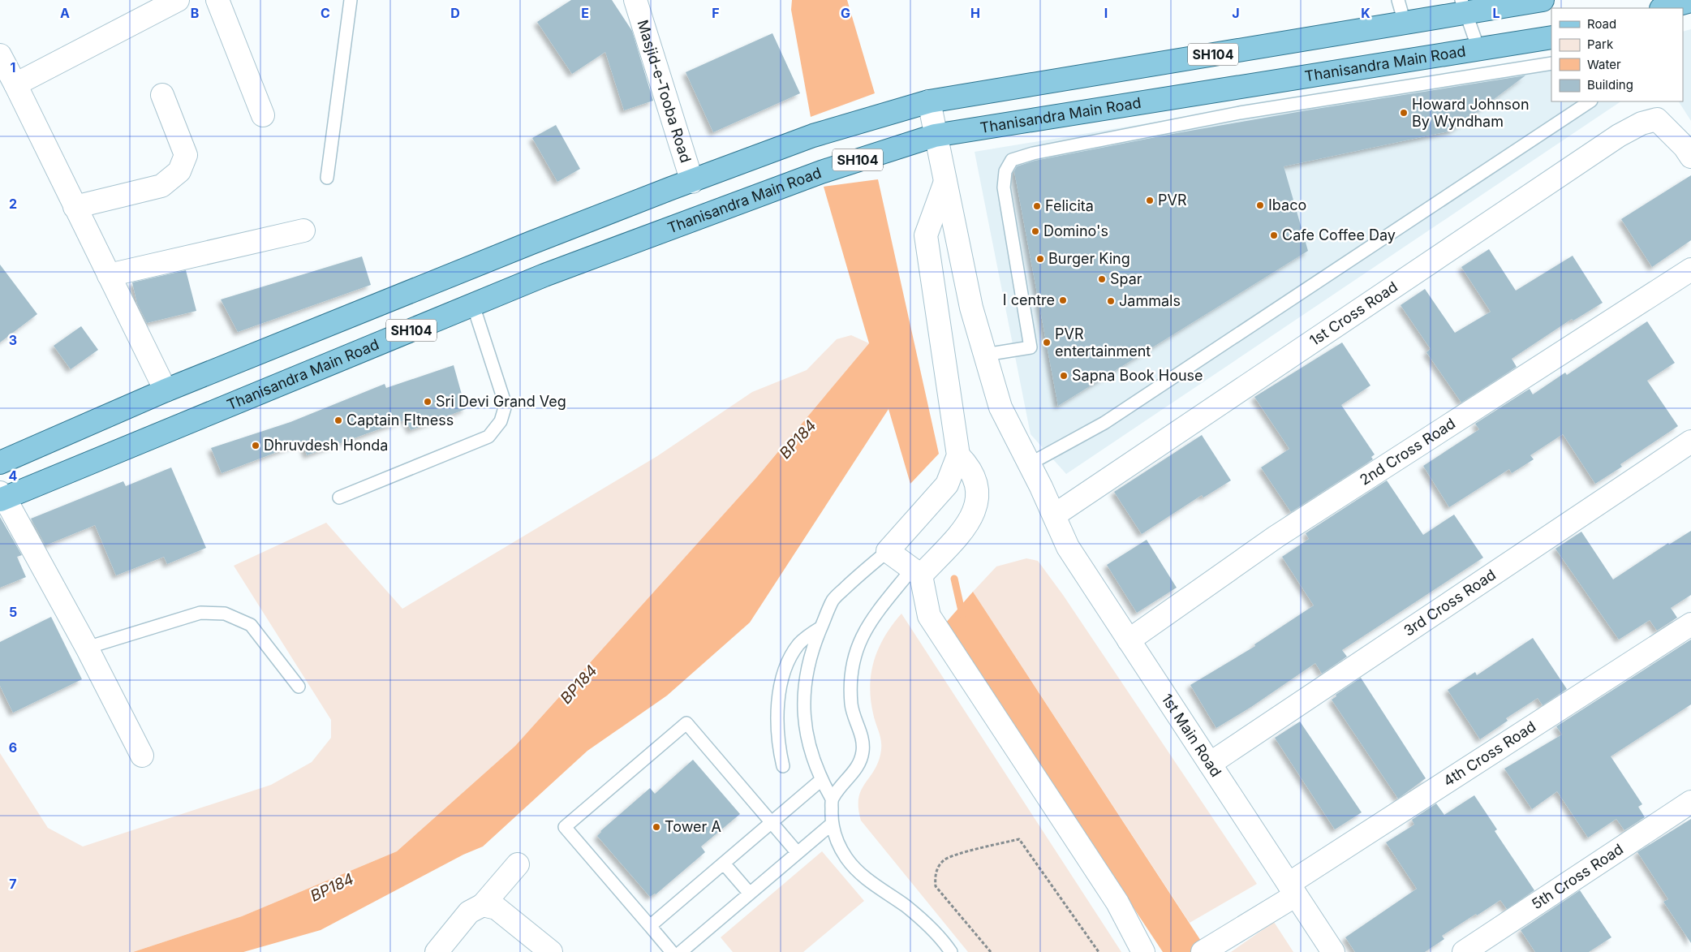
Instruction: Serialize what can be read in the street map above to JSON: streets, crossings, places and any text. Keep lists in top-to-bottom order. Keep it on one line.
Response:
{"streets":{"main road":["SH104","Thanisandra Main Road"],"street":["Masjid-e-Tooba Road","1st Cross Road","2nd Cross Road","3rd Cross Road","1st Main Road","4th Cross Road","5th Cross Road"]},"crossings":[["SH104","Masjid-e-Tooba Road"],["SH104","1st Main Road"],["Thanisandra Main Road","1st Main Road"],["1st Cross Road","1st Main Road"],["2nd Cross Road","1st Main Road"],["3rd Cross Road","1st Main Road"],["1st Main Road","4th Cross Road"]],"water":["BP184"],"places":["Howard Johnson By Wyndham","PVR","Ibaco","Felicita","Domino's","Cafe Coffee Day","Burger King","Spar","I centre","Jammals","PVR entertainment","Sapna Book House","Sri Devi Grand Veg","Captain FItness","Dhruvdesh Honda","Tower A"],"legend":["Road","Park","Water","Building"],"grid":{"columns":["A","B","C","D","E","F","G","H","I","J","K","L"],"rows":["1","2","3","4","5","6","7"]}}
